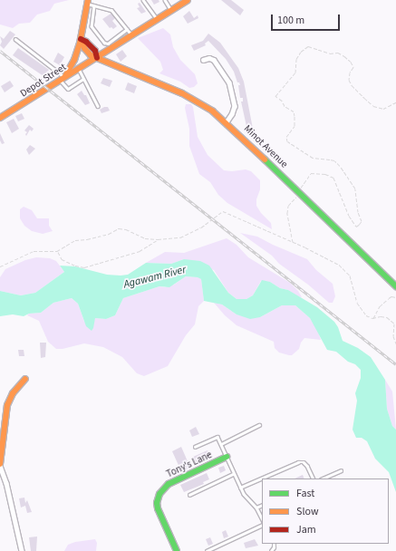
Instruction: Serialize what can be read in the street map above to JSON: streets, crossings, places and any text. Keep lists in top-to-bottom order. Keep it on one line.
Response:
{"streets":{"main road":["Depot Street","Minot Avenue","Tony's Lane"]},"crossings":[["Depot Street","Minot Avenue"]],"water":["Agawam River"],"legend":["Fast","Slow","Jam"],"scale_bar":"100 m"}
